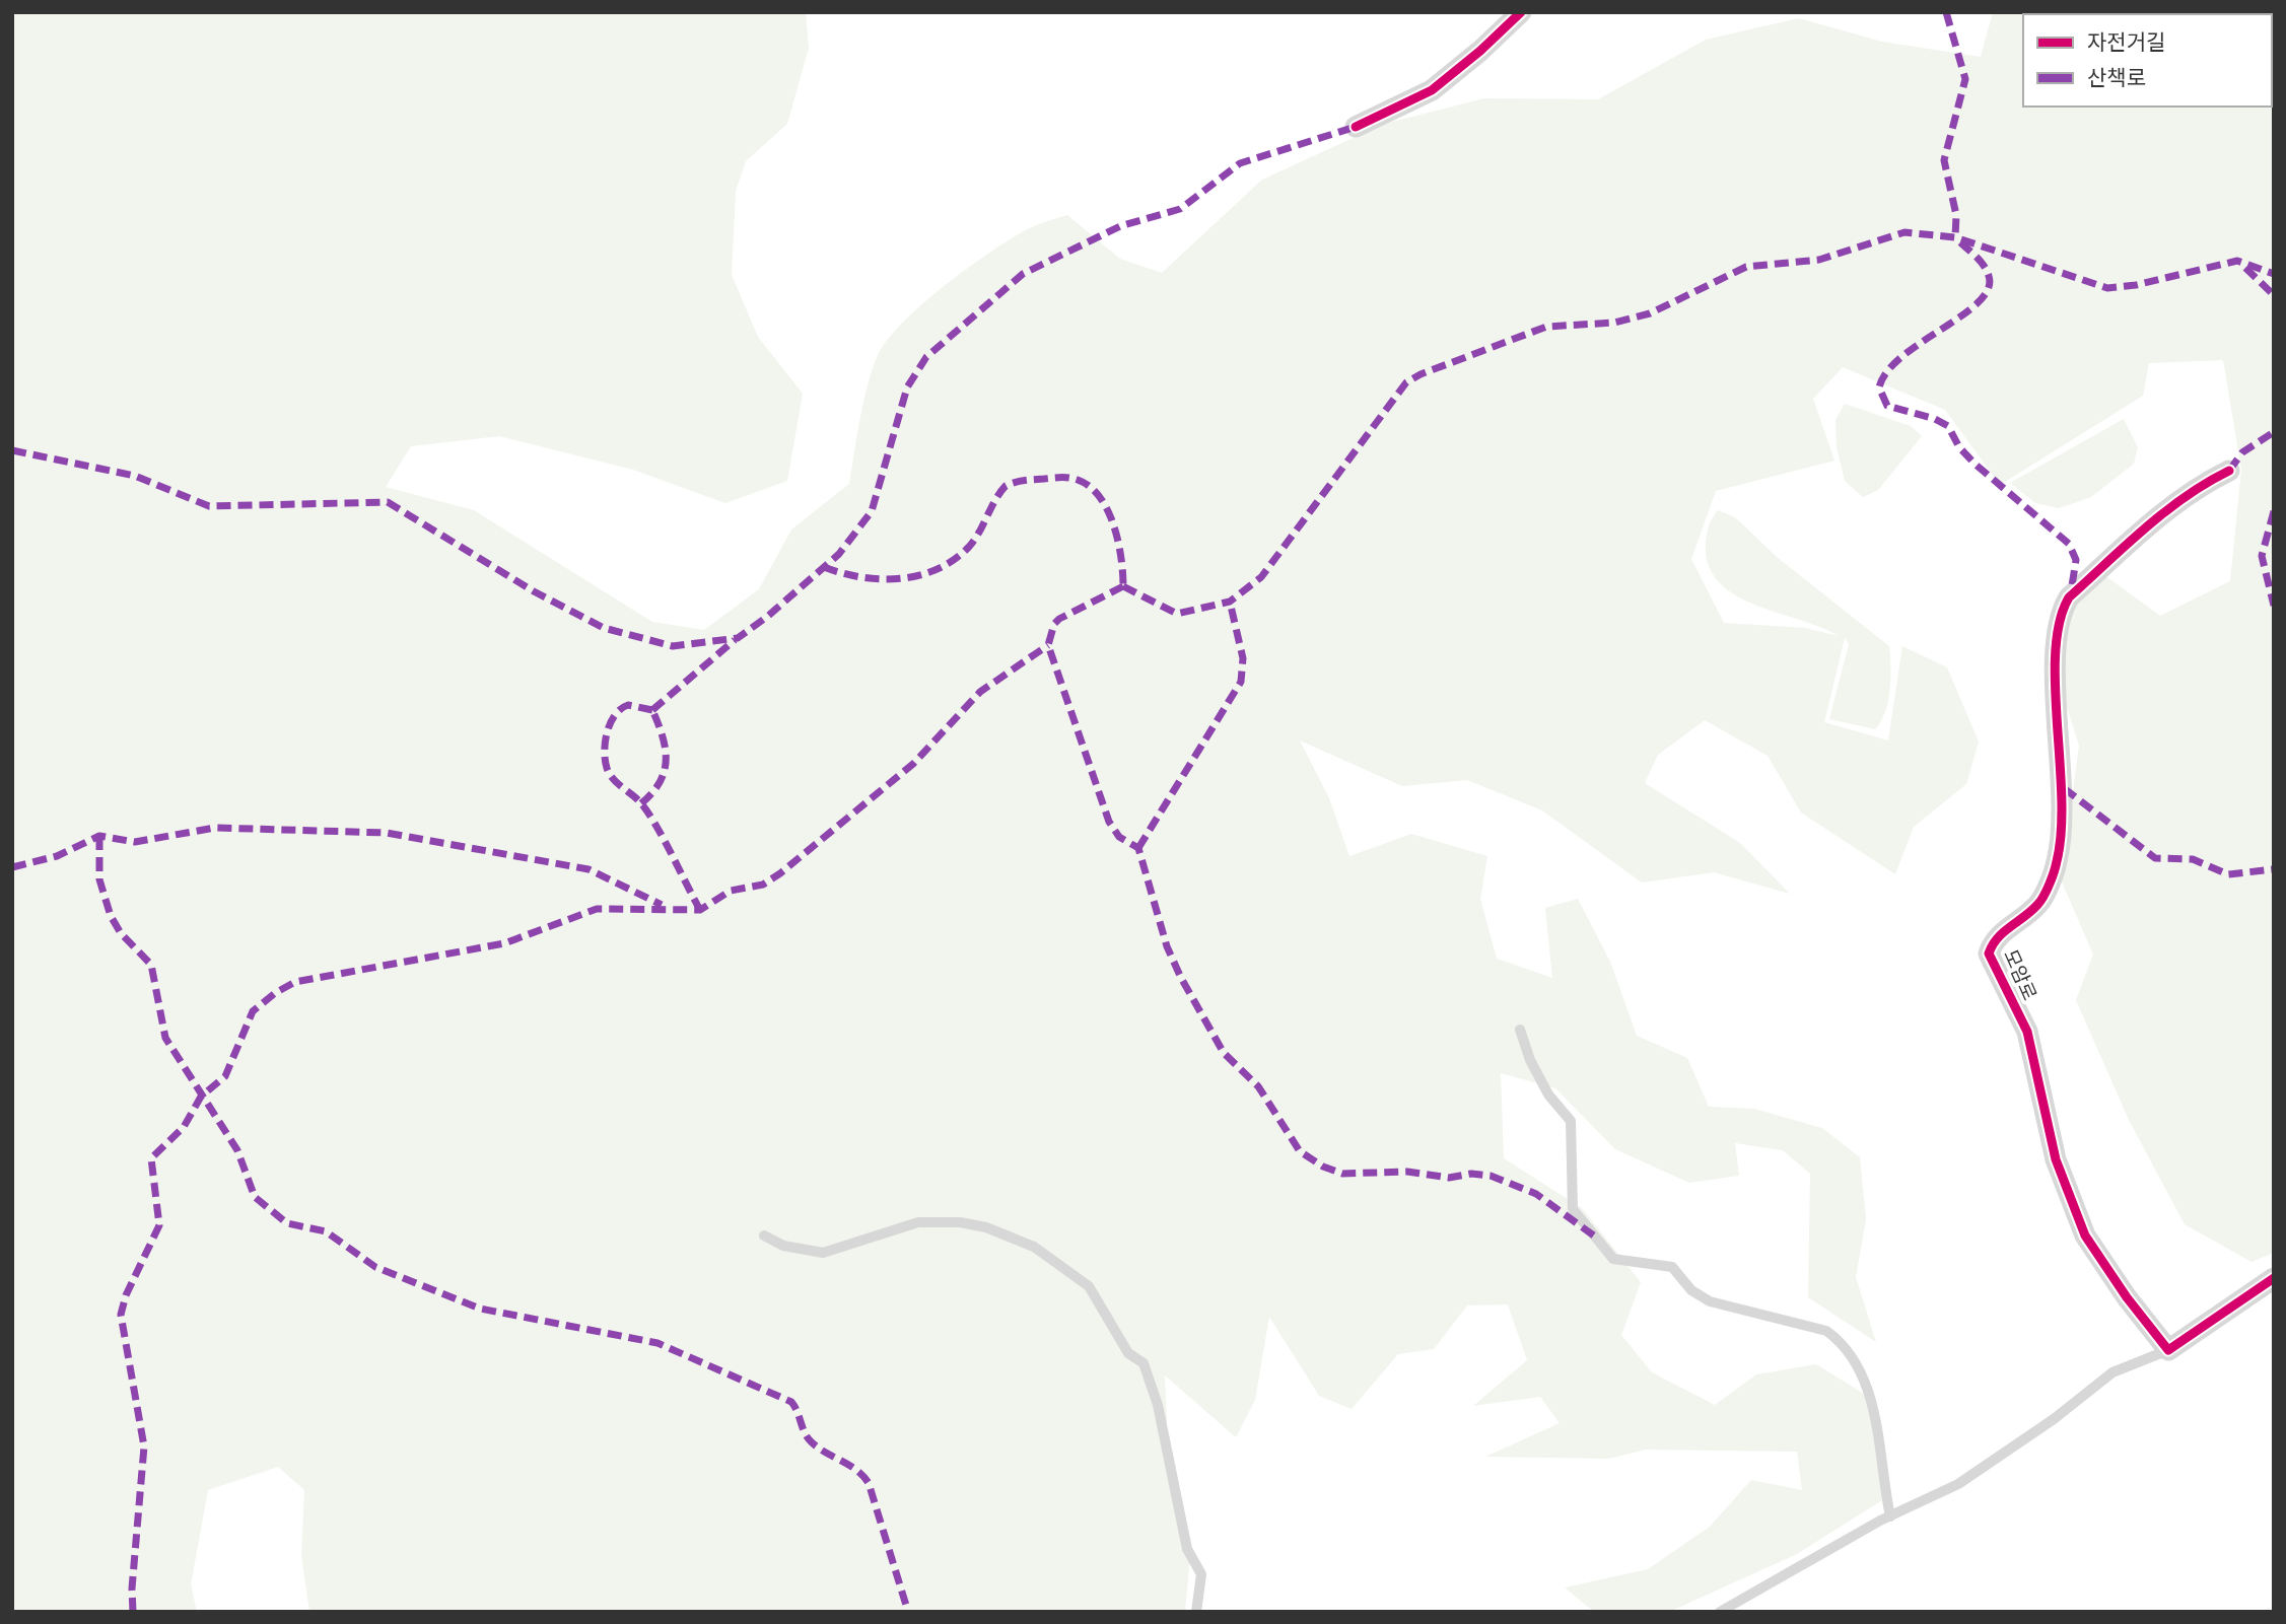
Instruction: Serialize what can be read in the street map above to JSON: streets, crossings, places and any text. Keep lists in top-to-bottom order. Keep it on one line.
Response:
{"streets":{"street":["모암로"]},"legend":["자전거길","산책로"]}
